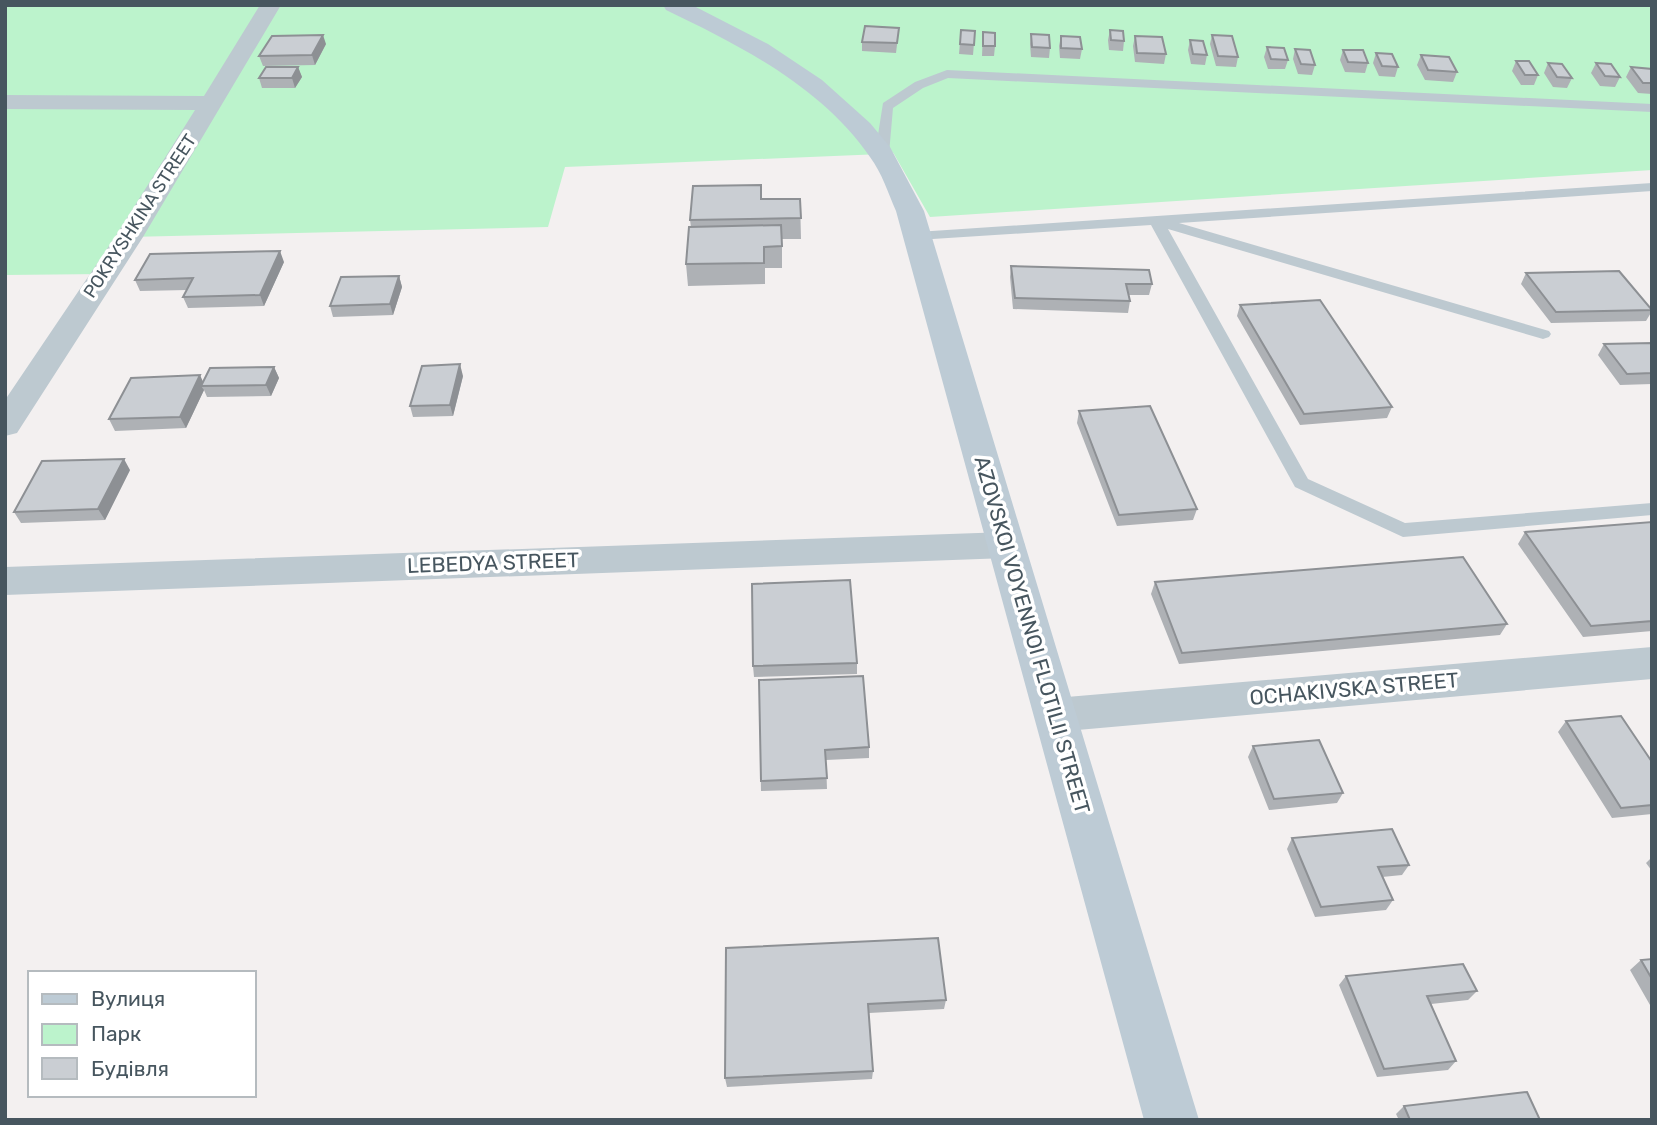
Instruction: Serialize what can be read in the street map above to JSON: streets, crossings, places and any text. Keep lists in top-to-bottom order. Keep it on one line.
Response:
{"streets":{"street":["POKRYSHKINA STREET","LEBEDYA STREET","AZOVSKOI VOYENNOI FLOTILII STREET","OCHAKIVSKA STREET"]},"crossings":[["LEBEDYA STREET","AZOVSKOI VOYENNOI FLOTILII STREET"],["AZOVSKOI VOYENNOI FLOTILII STREET","OCHAKIVSKA STREET"]],"legend":["Вулиця","Парк","Будівля"]}
